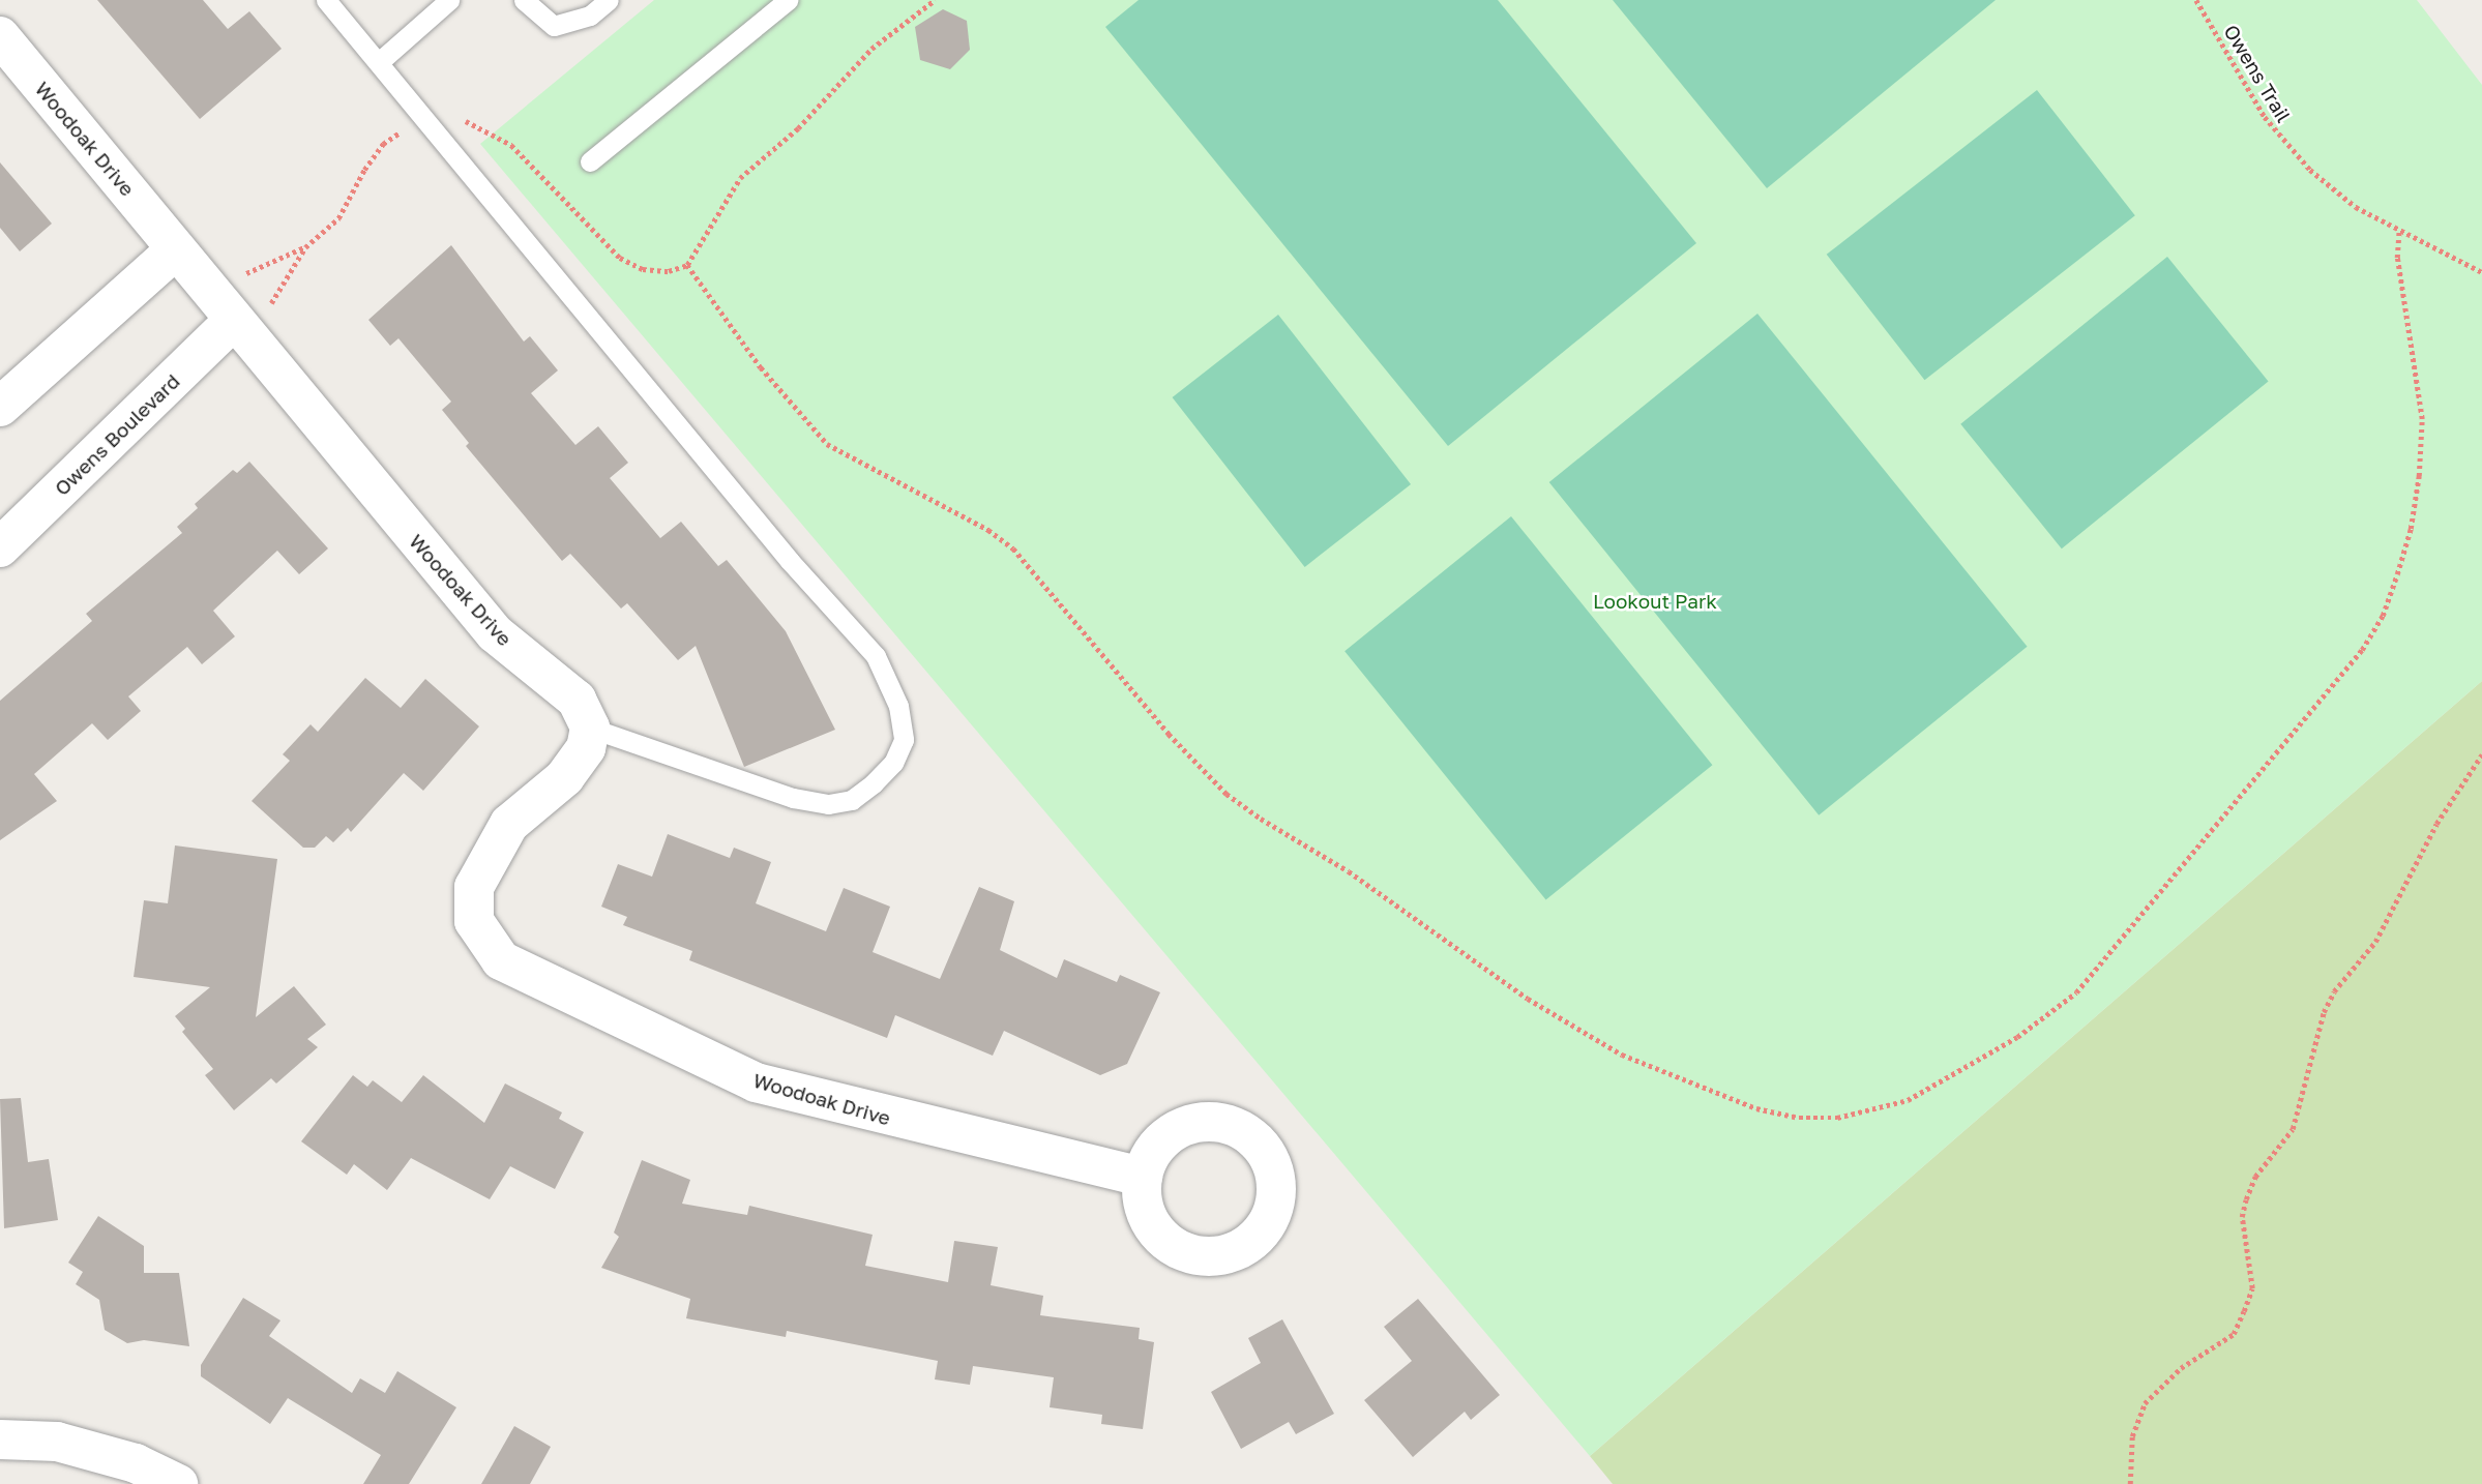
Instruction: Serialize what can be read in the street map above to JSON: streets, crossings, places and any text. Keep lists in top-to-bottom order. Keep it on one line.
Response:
{"streets":{"street":["Woodoak Drive","Owens Boulevard"],"path":["Owens Trail"]},"crossings":[["Woodoak Drive","Owens Boulevard"]],"parks":["Lookout Park"]}
